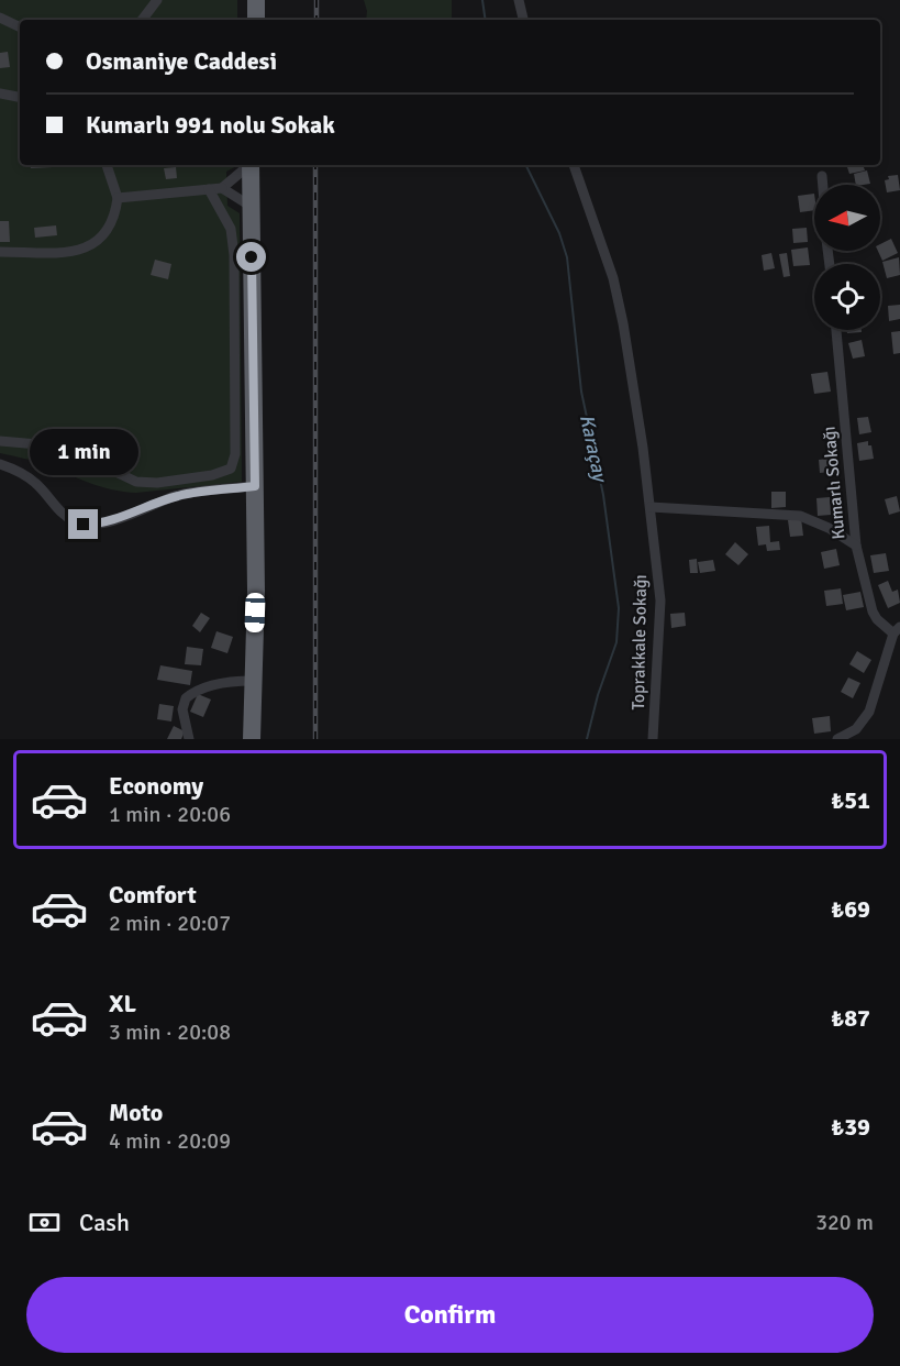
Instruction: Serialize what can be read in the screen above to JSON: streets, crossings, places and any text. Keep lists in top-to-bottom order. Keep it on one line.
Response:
{"streets":{"street":["Kumarlı Sokağı","Toprakkale Sokağı"]},"water":["Karaçay"],"north":"left","page":{"banner":["Osmaniye Caddesi","Kumarlı 991 nolu Sokak"],"bubble":"1 min","list":[{"name":"Economy","note":"1 min · 20:06","value":"₺51"},{"name":"Comfort","note":"2 min · 20:07","value":"₺69"},{"name":"XL","note":"3 min · 20:08","value":"₺87"},{"name":"Moto","note":"4 min · 20:09","value":"₺39"}],"pay":["Cash","320 m"],"buttons":"Confirm"}}
